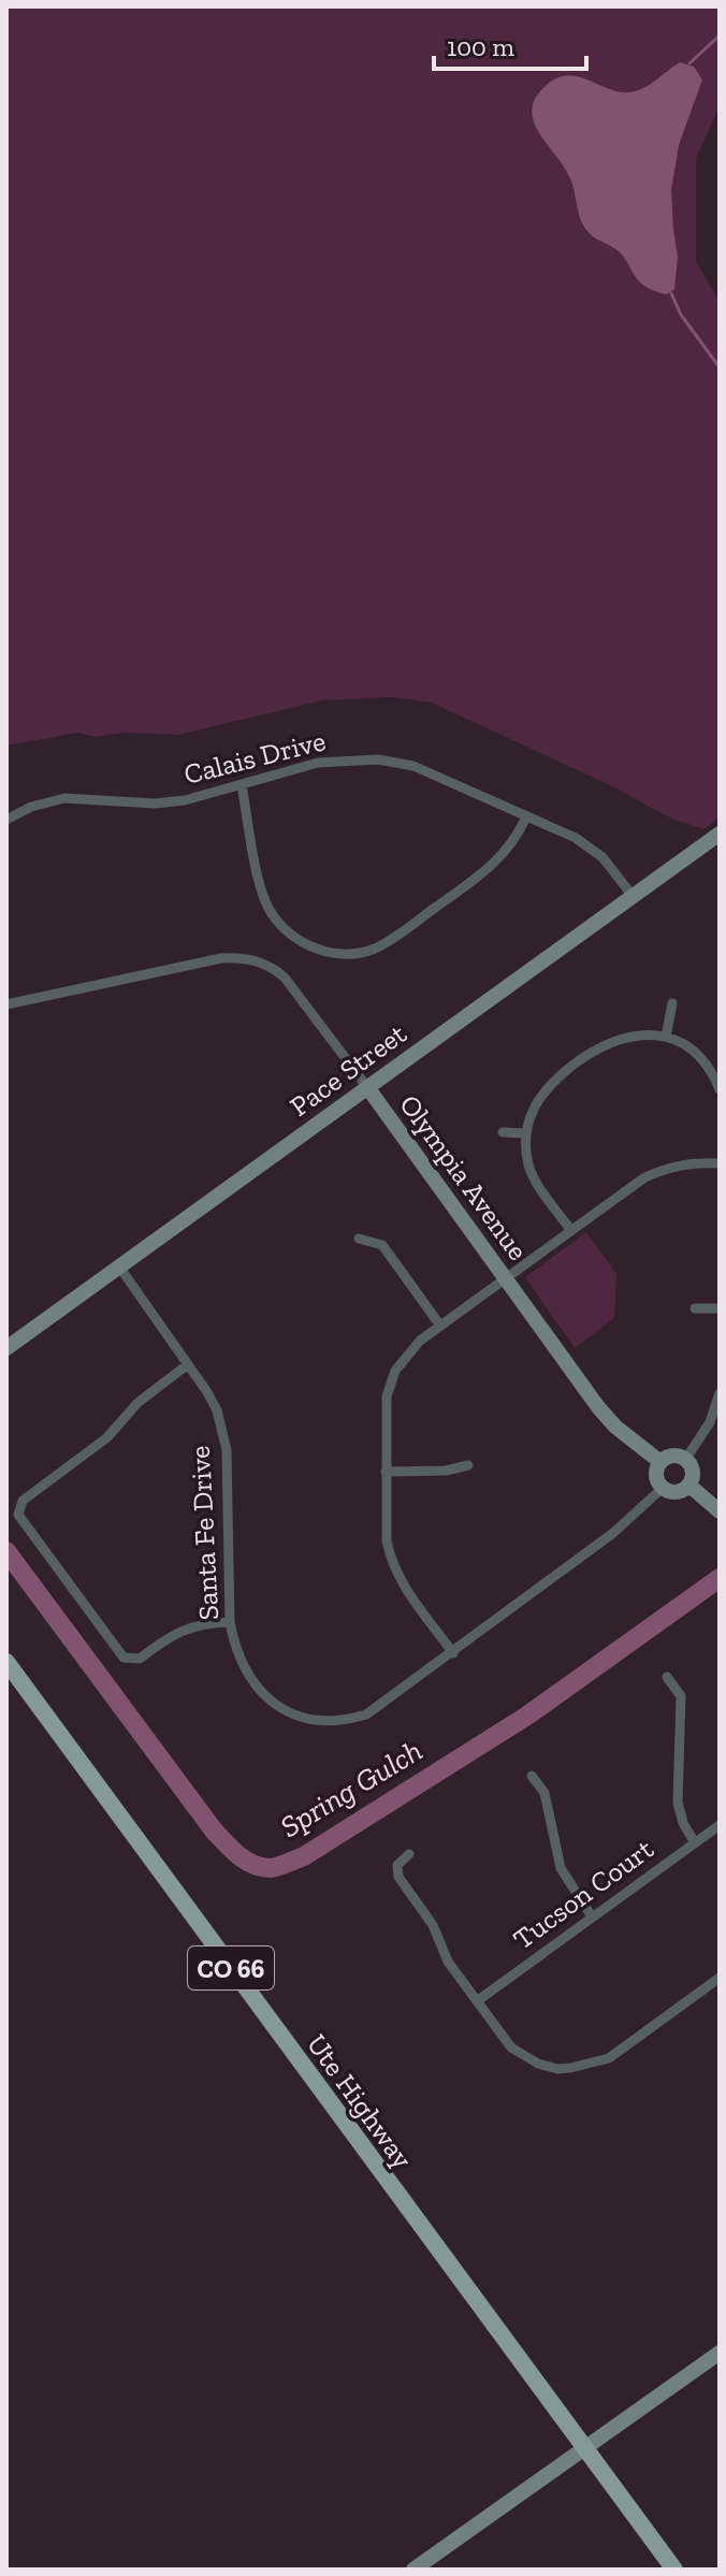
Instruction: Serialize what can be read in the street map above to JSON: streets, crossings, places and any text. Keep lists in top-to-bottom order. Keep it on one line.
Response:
{"streets":{"main road":["CO 66","Ute Highway"],"street":["Calais Drive","Pace Street","Olympia Avenue","Santa Fe Drive","Tucson Court"]},"crossings":[["Calais Drive","Pace Street"],["Pace Street","Olympia Avenue"],["Pace Street","Santa Fe Drive"],["Olympia Avenue","Santa Fe Drive"]],"water":["Spring Gulch"],"scale_bar":"100 m"}
